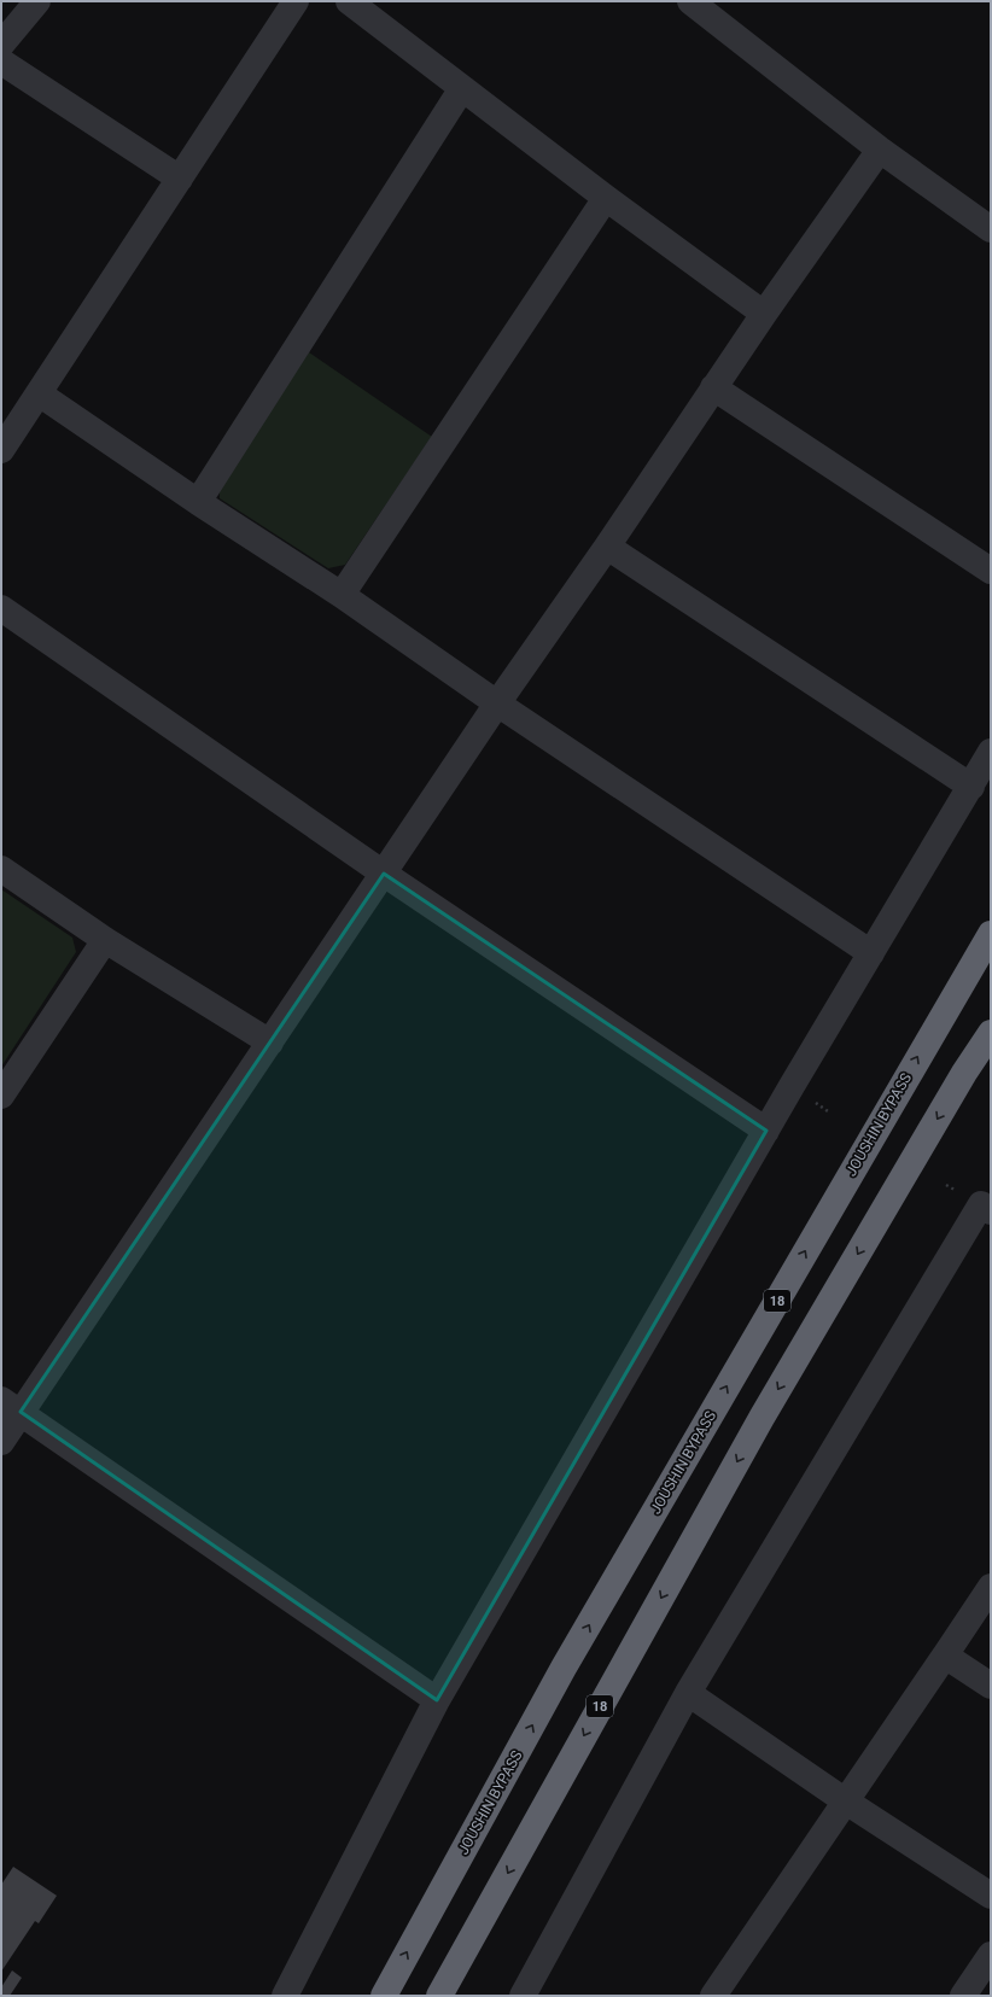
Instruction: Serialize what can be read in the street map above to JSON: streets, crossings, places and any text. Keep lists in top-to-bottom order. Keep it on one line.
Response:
{"streets":{"highway":["JOUSHIN BYPASS","18"]}}
